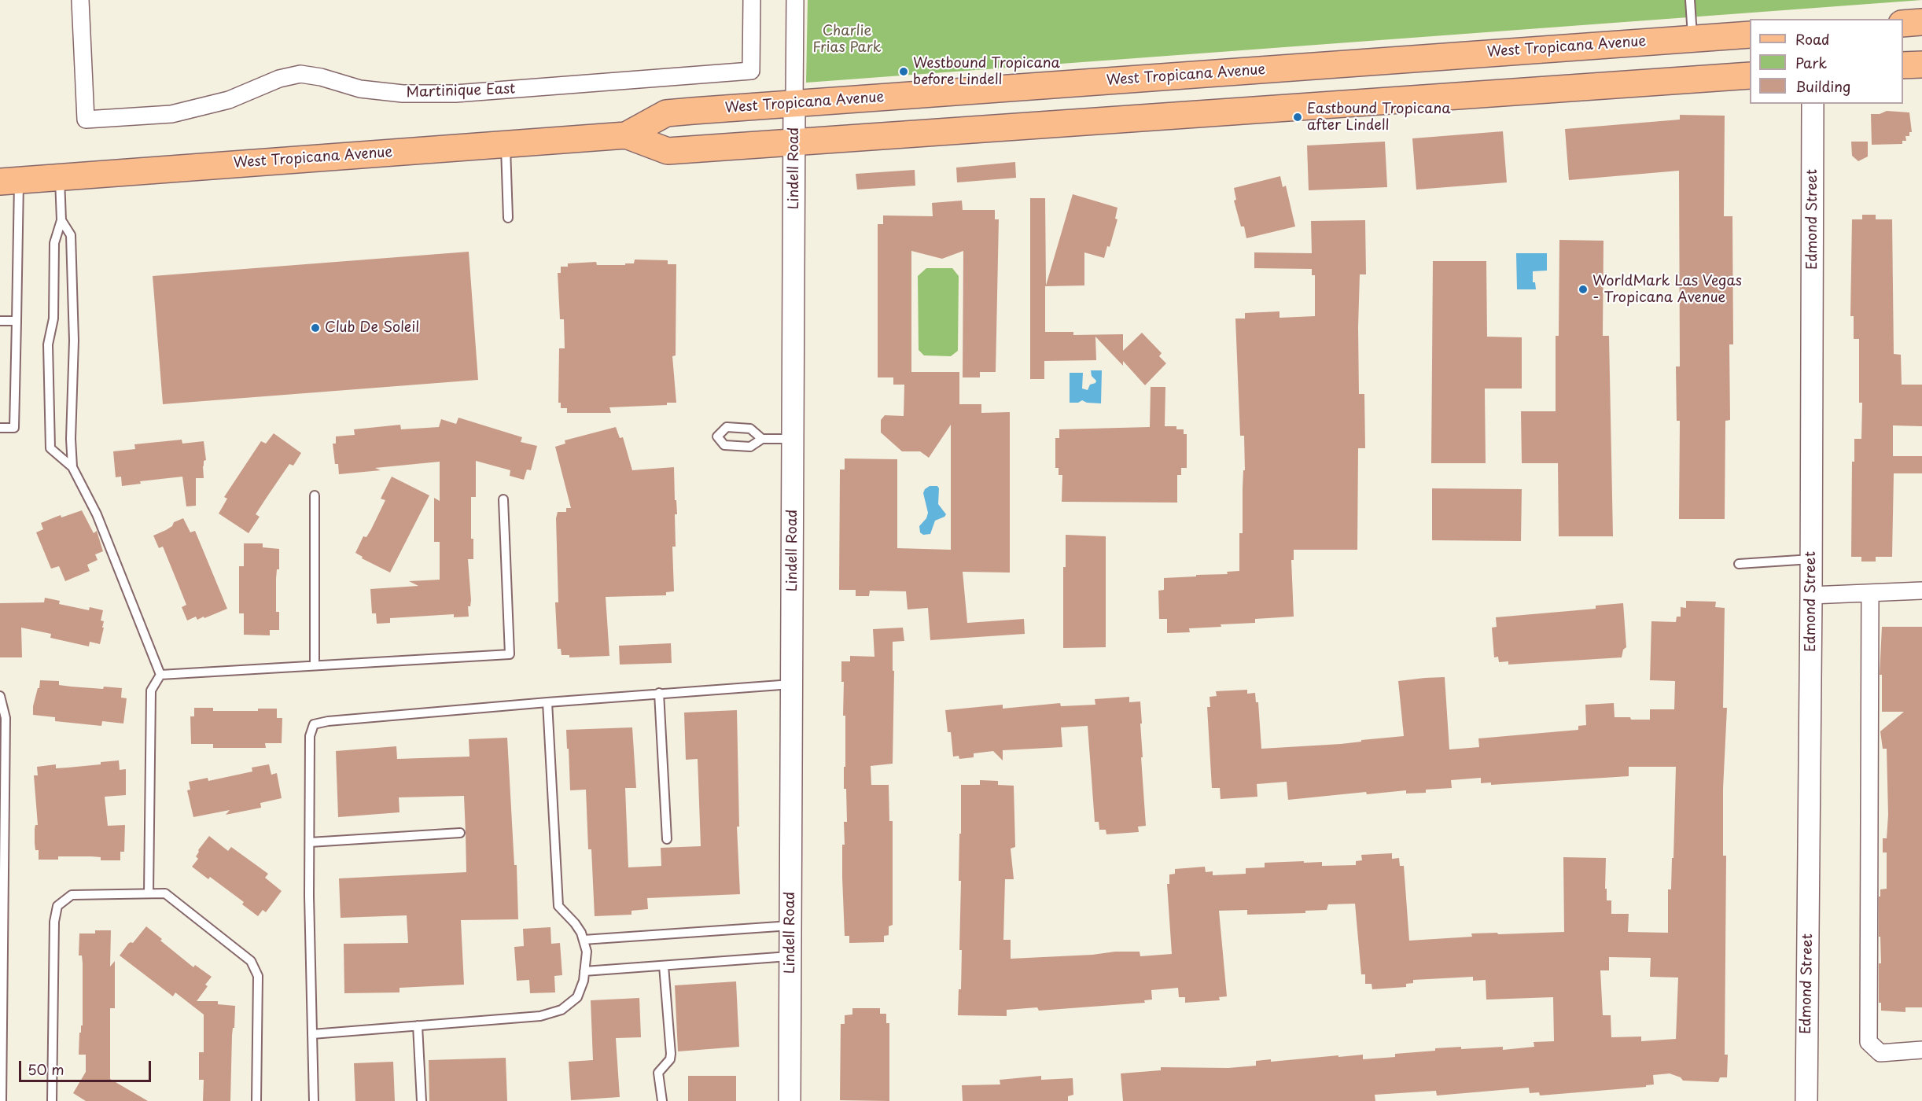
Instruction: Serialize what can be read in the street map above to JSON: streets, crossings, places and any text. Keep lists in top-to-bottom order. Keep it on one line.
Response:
{"streets":{"main road":["West Tropicana Avenue"],"street":["Martinique East","Lindell Road","Edmond Street"]},"crossings":[["West Tropicana Avenue","Lindell Road"]],"parks":["Charlie Frias Park"],"places":["Westbound Tropicana before Lindell","Eastbound Tropicana after Lindell","WorldMark Las Vegas - Tropicana Avenue","Club De Soleil"],"legend":["Road","Park","Building"],"scale_bar":"50 m"}
